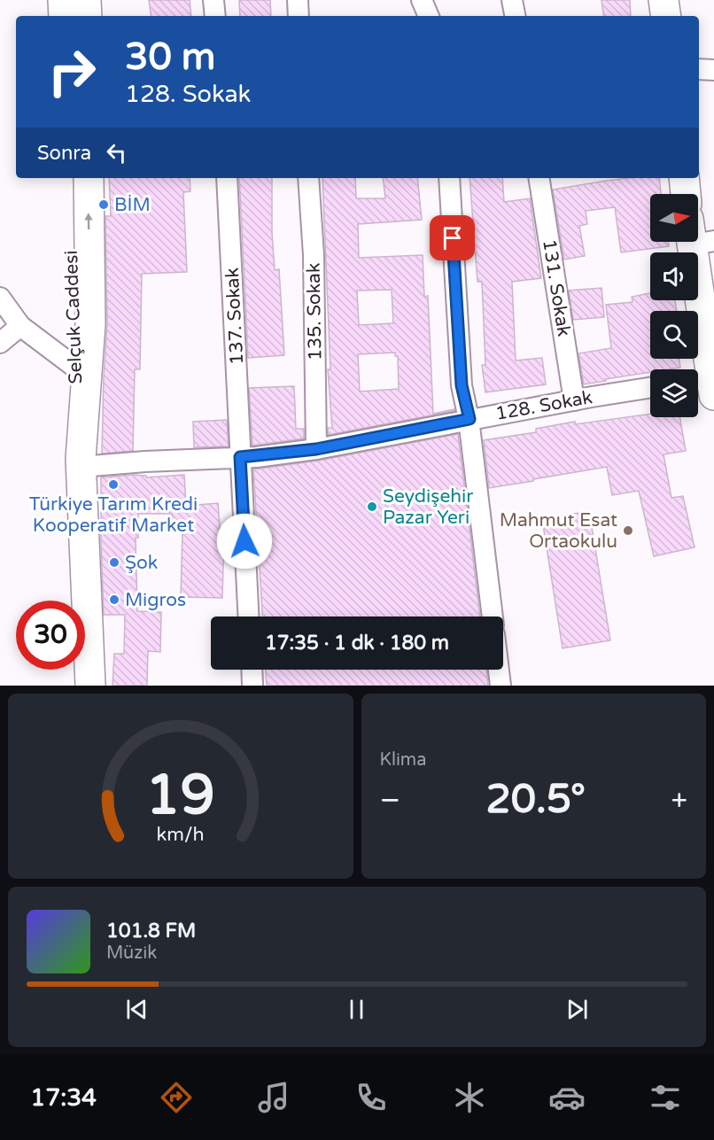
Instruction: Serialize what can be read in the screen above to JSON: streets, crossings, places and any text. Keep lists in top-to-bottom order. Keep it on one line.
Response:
{"streets":{"main road":["Selçuk Caddesi"],"street":["131. Sokak","135. Sokak","137. Sokak","128. Sokak"]},"crossings":[["131. Sokak","128. Sokak"],["135. Sokak","128. Sokak"],["137. Sokak","128. Sokak"],["Selçuk Caddesi","128. Sokak"]],"places":["BİM","Türkiye Tarım Kredi Kooperatif Market","Seydişehir Pazar Yeri","Mahmut Esat Ortaokulu","Şok","Migros"],"north":"right","page":{"turn":["30 m","128. Sokak"],"then":"Sonra","limit":"30","trip":"17:35 · 1 dk · 180 m","tile":"Klima","heat":["−","20.5°","+"],"song":["101.8 FM","Müzik"],"tabs":"17:34","gauge":["19","km/h"]}}
